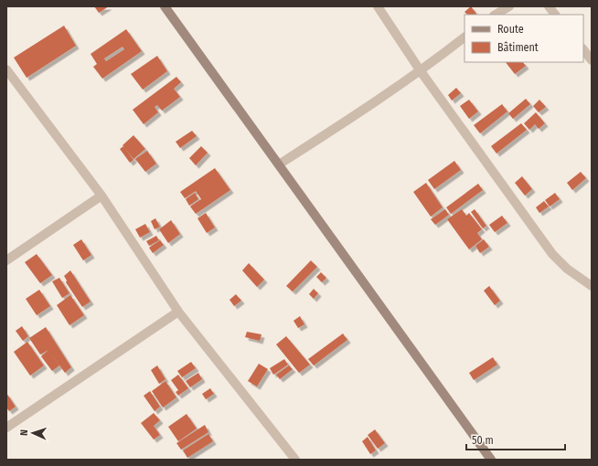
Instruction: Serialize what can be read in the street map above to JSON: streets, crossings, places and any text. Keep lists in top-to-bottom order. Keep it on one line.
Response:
{"legend":["Route","Bâtiment"],"scale_bar":"50 m","north":"left"}
